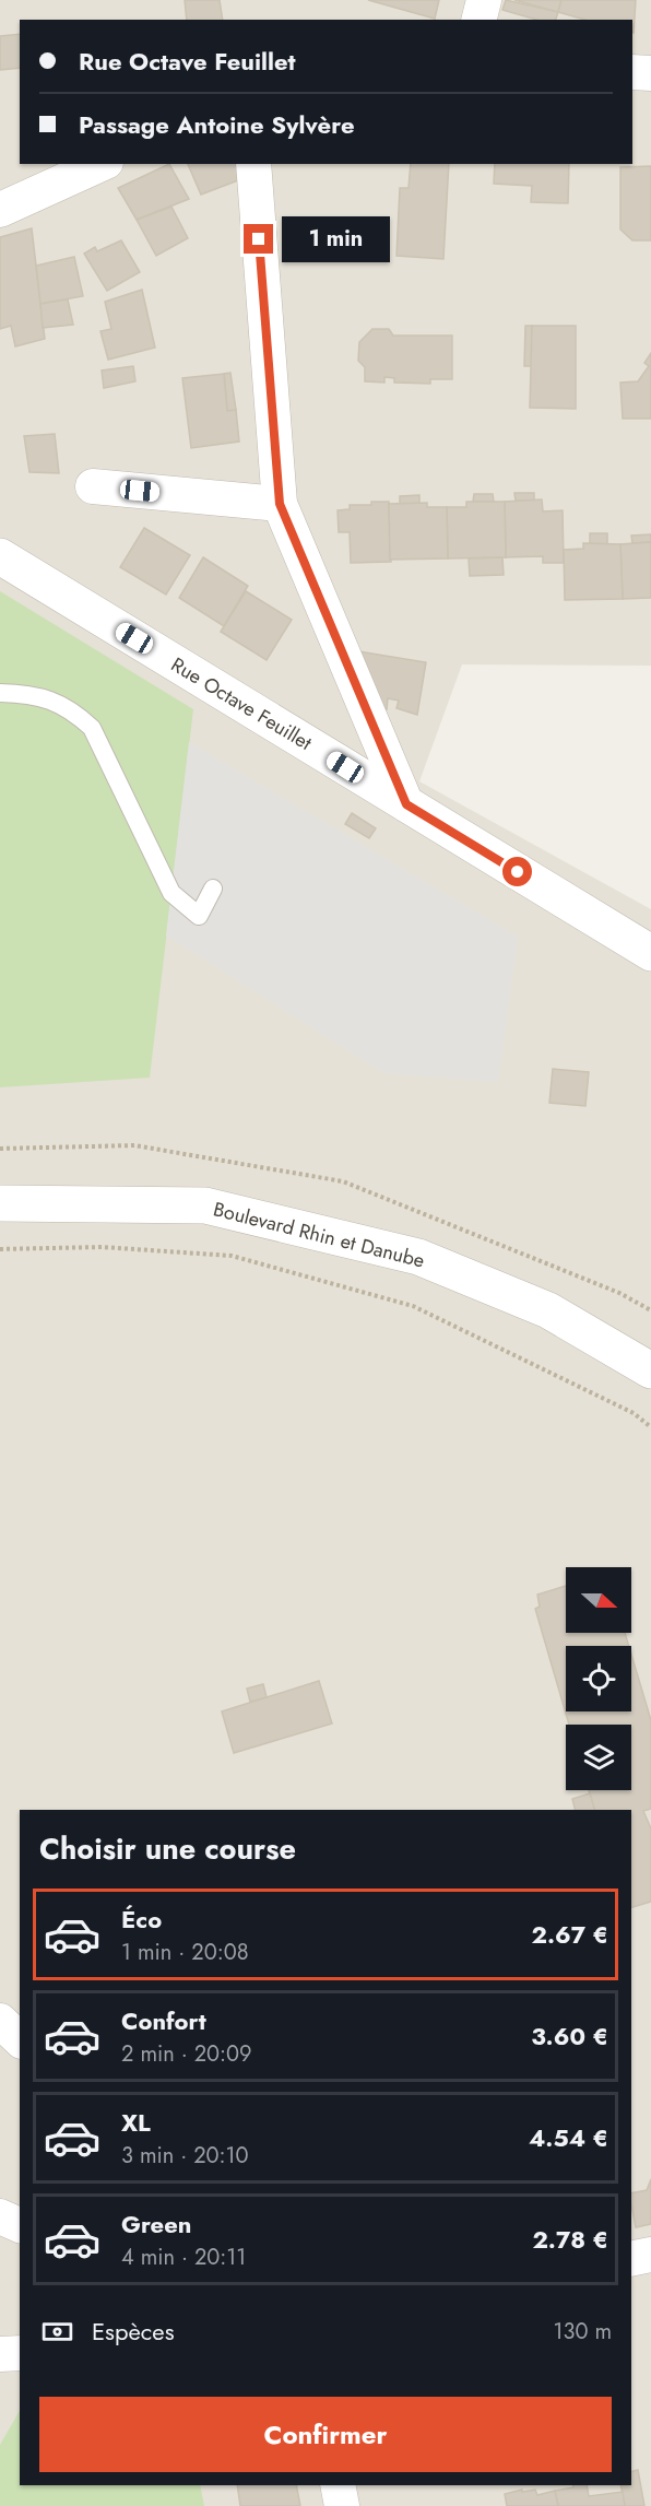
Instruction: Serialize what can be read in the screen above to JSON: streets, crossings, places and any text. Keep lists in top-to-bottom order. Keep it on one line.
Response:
{"streets":{"street":["Rue Octave Feuillet","Boulevard Rhin et Danube"]},"north":"right","page":{"banner":["Rue Octave Feuillet","Passage Antoine Sylvère"],"bubble":"1 min","heading":"Choisir une course","list":[{"name":"Éco","note":"1 min · 20:08","value":"2.67 €"},{"name":"Confort","note":"2 min · 20:09","value":"3.60 €"},{"name":"XL","note":"3 min · 20:10","value":"4.54 €"},{"name":"Green","note":"4 min · 20:11","value":"2.78 €"}],"pay":["Espèces","130 m"],"buttons":"Confirmer"}}
